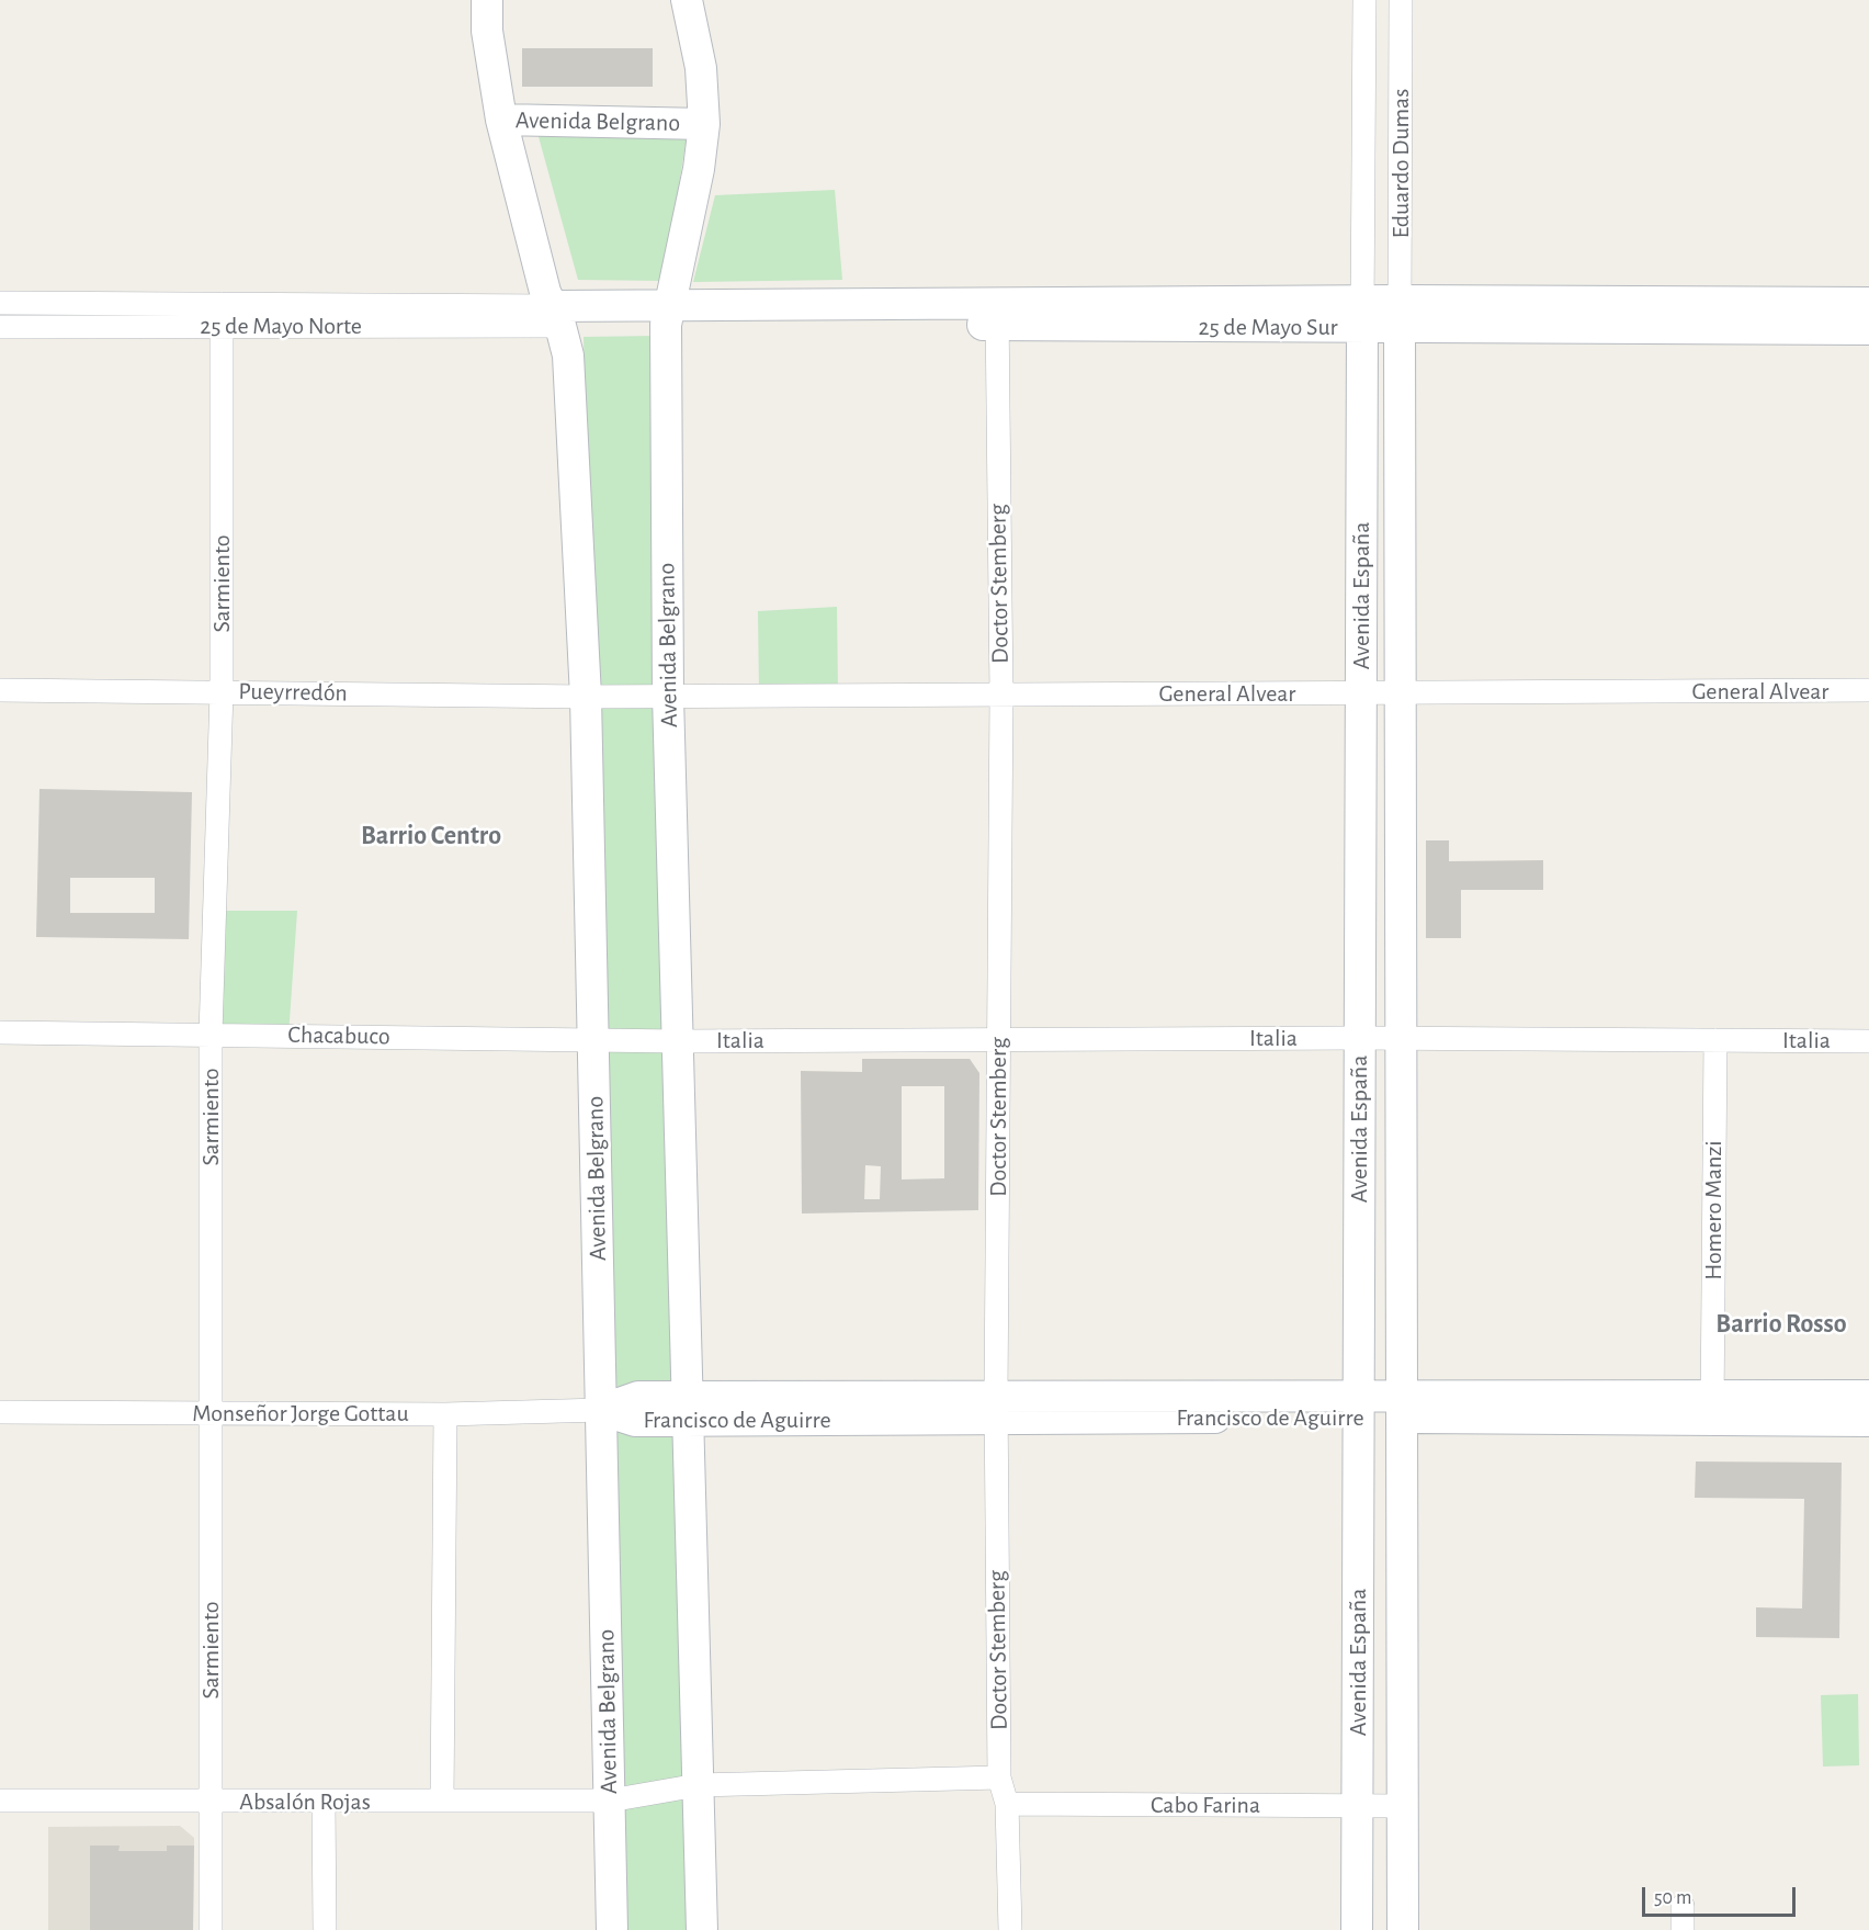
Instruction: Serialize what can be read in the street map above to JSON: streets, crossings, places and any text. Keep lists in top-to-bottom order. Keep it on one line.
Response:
{"streets":{"street":["Avenida Belgrano","Eduardo Dumas","25 de Mayo Norte","25 de Mayo Sur","Sarmiento","Doctor Stemberg","Avenida España","General Alvear","Pueyrredón","Chacabuco","Italia","Homero Manzi","Monseñor Jorge Gottau","Francisco de Aguirre","Absalón Rojas","Cabo Farina"]},"crossings":[["Avenida Belgrano","25 de Mayo Norte"],["Avenida Belgrano","25 de Mayo Sur"],["Avenida Belgrano","General Alvear"],["Avenida Belgrano","Pueyrredón"],["Avenida Belgrano","Chacabuco"],["Avenida Belgrano","Italia"],["Avenida Belgrano","Monseñor Jorge Gottau"],["Avenida Belgrano","Francisco de Aguirre"],["Avenida Belgrano","Absalón Rojas"],["Eduardo Dumas","25 de Mayo Sur"],["Eduardo Dumas","Avenida España"],["25 de Mayo Norte","25 de Mayo Sur"],["25 de Mayo Norte","Sarmiento"],["25 de Mayo Sur","Doctor Stemberg"],["25 de Mayo Sur","Avenida España"],["Sarmiento","Pueyrredón"],["Sarmiento","Chacabuco"],["Sarmiento","Monseñor Jorge Gottau"],["Sarmiento","Absalón Rojas"],["Doctor Stemberg","General Alvear"],["Doctor Stemberg","Italia"],["Doctor Stemberg","Francisco de Aguirre"],["Doctor Stemberg","Cabo Farina"],["Avenida España","General Alvear"],["Avenida España","Italia"],["Avenida España","Francisco de Aguirre"],["Avenida España","Cabo Farina"],["General Alvear","Pueyrredón"],["Chacabuco","Italia"],["Italia","Homero Manzi"],["Homero Manzi","Francisco de Aguirre"],["Monseñor Jorge Gottau","Francisco de Aguirre"]],"districts":["Barrio Centro","Barrio Rosso"],"scale_bar":"50 m"}
